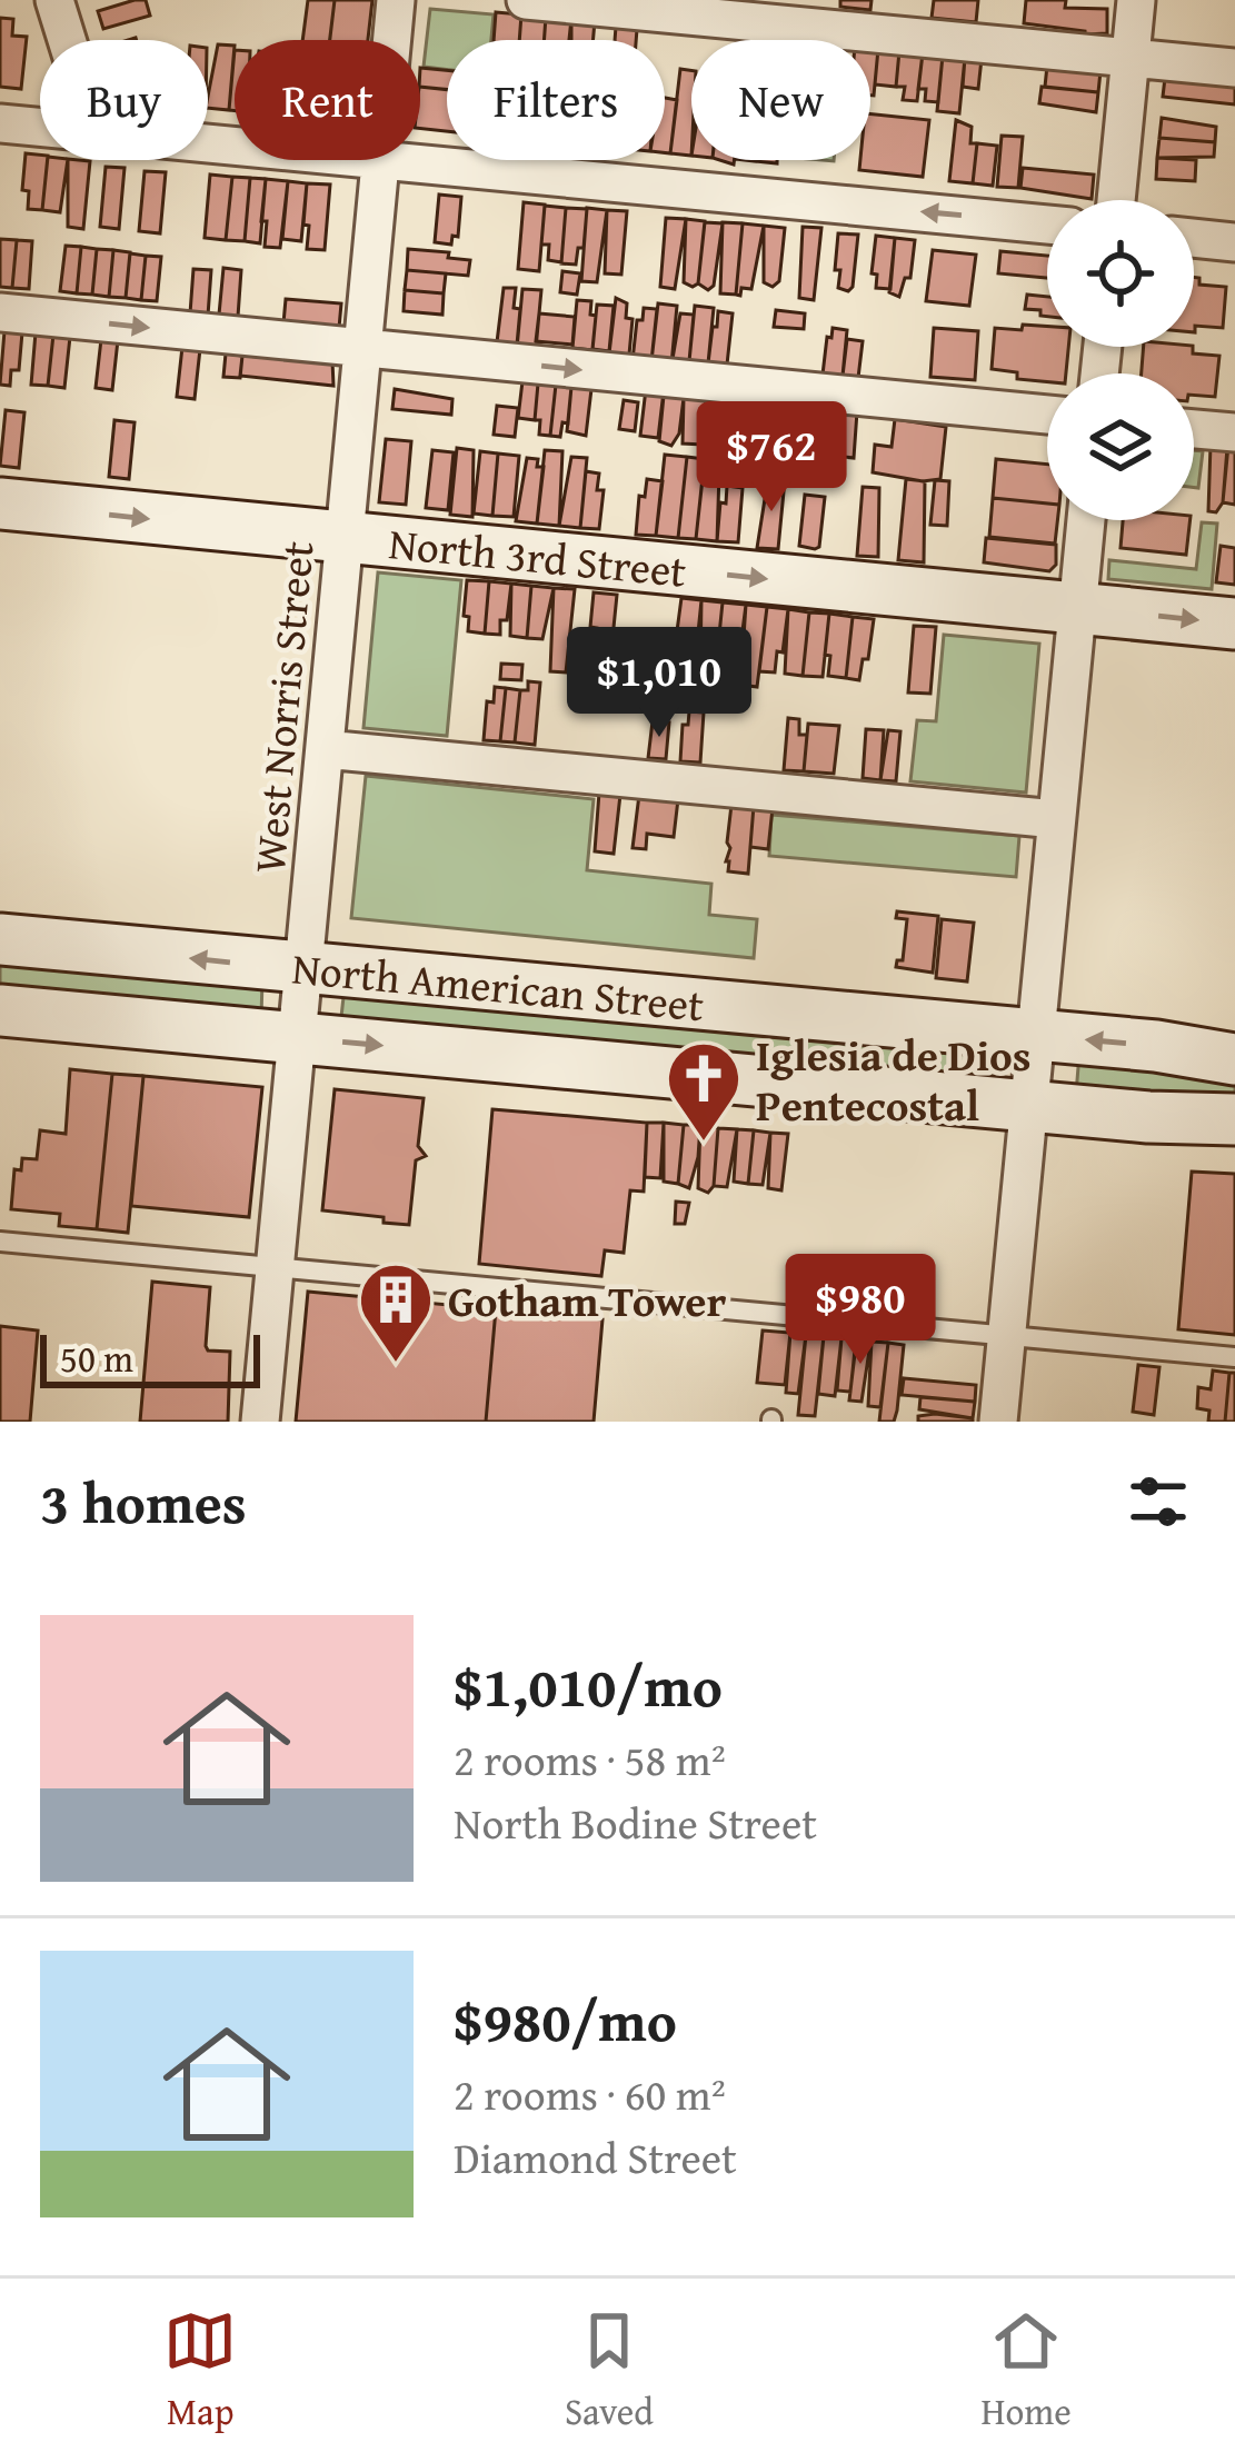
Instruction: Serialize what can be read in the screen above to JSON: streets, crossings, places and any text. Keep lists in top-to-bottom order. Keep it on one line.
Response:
{"streets":{"street":["North 3rd Street","West Norris Street","North American Street"]},"crossings":[["North 3rd Street","West Norris Street"],["West Norris Street","North American Street"]],"places":{"church":["Iglesia de Dios Pentecostal"],"building":["Gotham Tower"]},"scale_bar":"50 m","page":{"chip":["Buy","Rent","Filters","New"],"price":["$762","$1,010","$980"],"scale":"50 m","heading":"3 homes","list":[{"name":"$1,010/mo","note":"2 rooms · 58 m² · North Bodine Street"},{"name":"$980/mo","note":"2 rooms · 60 m² · Diamond Street"}],"tabs":["Map","Saved","Home"]}}
